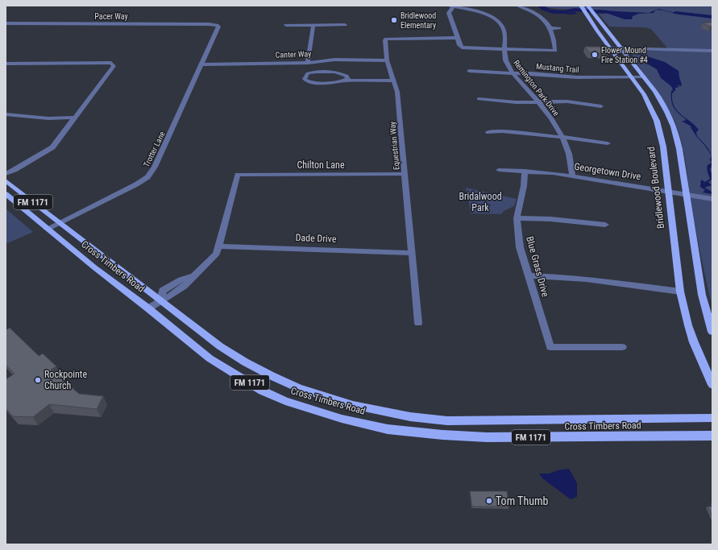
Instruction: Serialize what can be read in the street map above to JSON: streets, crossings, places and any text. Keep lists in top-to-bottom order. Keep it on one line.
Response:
{"streets":{"main road":["Bridlewood Boulevard","FM 1171","Cross Timbers Road"],"street":["Pacer Way","Canter Way","Mustang Trail","Remington Park Drive","Equestrian Way","Trotter Lane","Chilton Lane","Georgetown Drive","Dade Drive","Blue Grass Drive"]},"crossings":[["Pacer Way","Trotter Lane"],["Canter Way","Equestrian Way"],["Canter Way","Trotter Lane"],["Mustang Trail","Remington Park Drive"],["Mustang Trail","Bridlewood Boulevard"],["Remington Park Drive","Georgetown Drive"],["Equestrian Way","Chilton Lane"],["Equestrian Way","Dade Drive"],["Trotter Lane","Cross Timbers Road"],["Chilton Lane","Dade Drive"],["Georgetown Drive","Bridlewood Boulevard"],["Georgetown Drive","Blue Grass Drive"]],"parks":["Bridalwood Park"],"places":["Bridlewood Elementary","Flower Mound Fire Station #4","Rockpointe Church","Tom Thumb"]}
